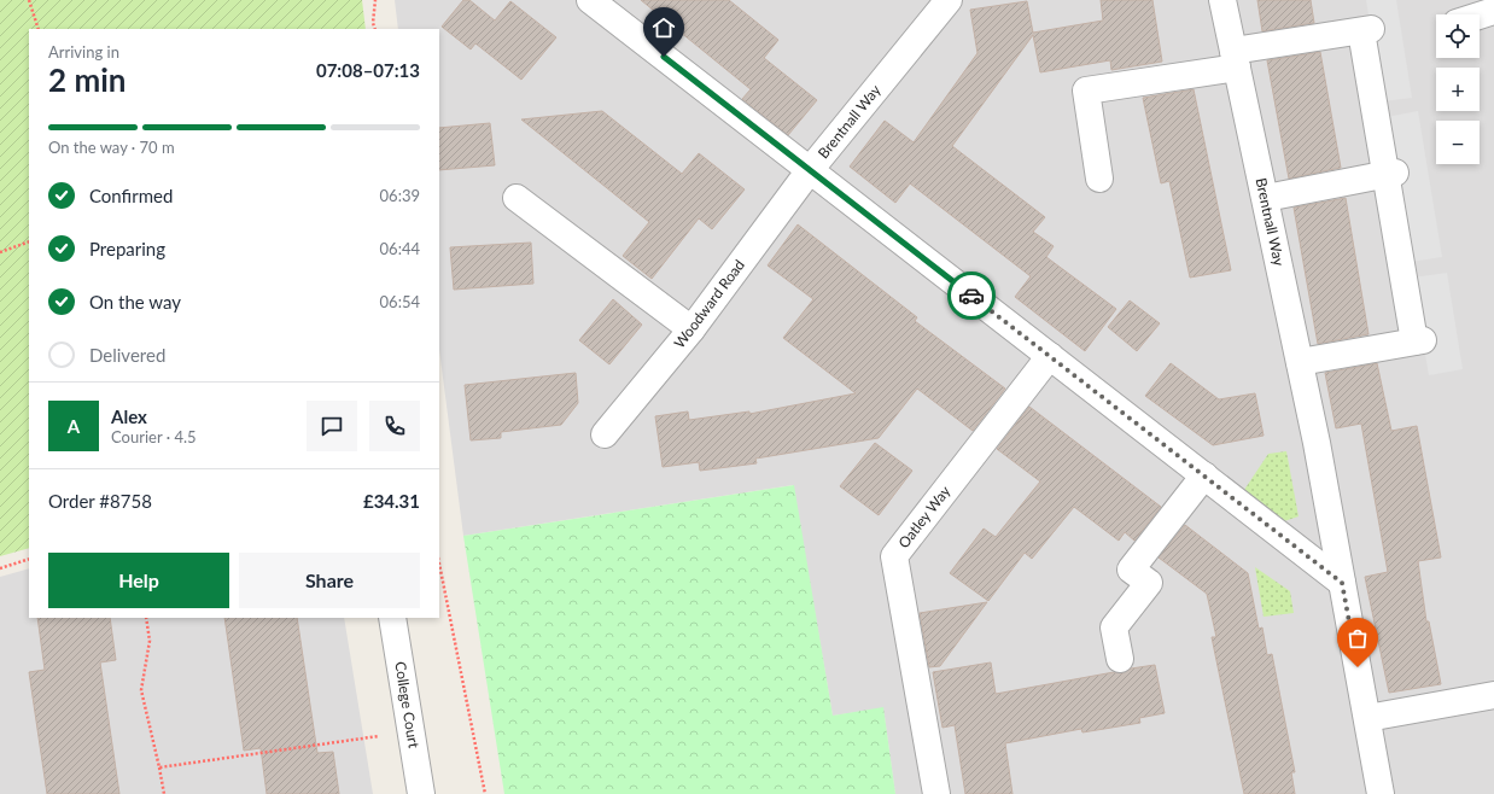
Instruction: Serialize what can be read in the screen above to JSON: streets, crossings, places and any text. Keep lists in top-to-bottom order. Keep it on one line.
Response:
{"streets":{"street":["Brentnall Way","Woodward Road","Oatley Way","College Court"]},"crossings":[["Brentnall Way","Woodward Road"],["Brentnall Way","Oatley Way"]],"page":{"map_buttons":["+","−"],"heading":["2 min","Arriving in","07:08–07:13"],"panel":["Alex","Courier · 4.5","Order #8758","£34.31"],"bar":"On the way · 70 m","list":[["Confirmed","06:39"],["Preparing","06:44"],["On the way","06:54"],"Delivered"],"round":"A","buttons":["Help","Share"]}}
